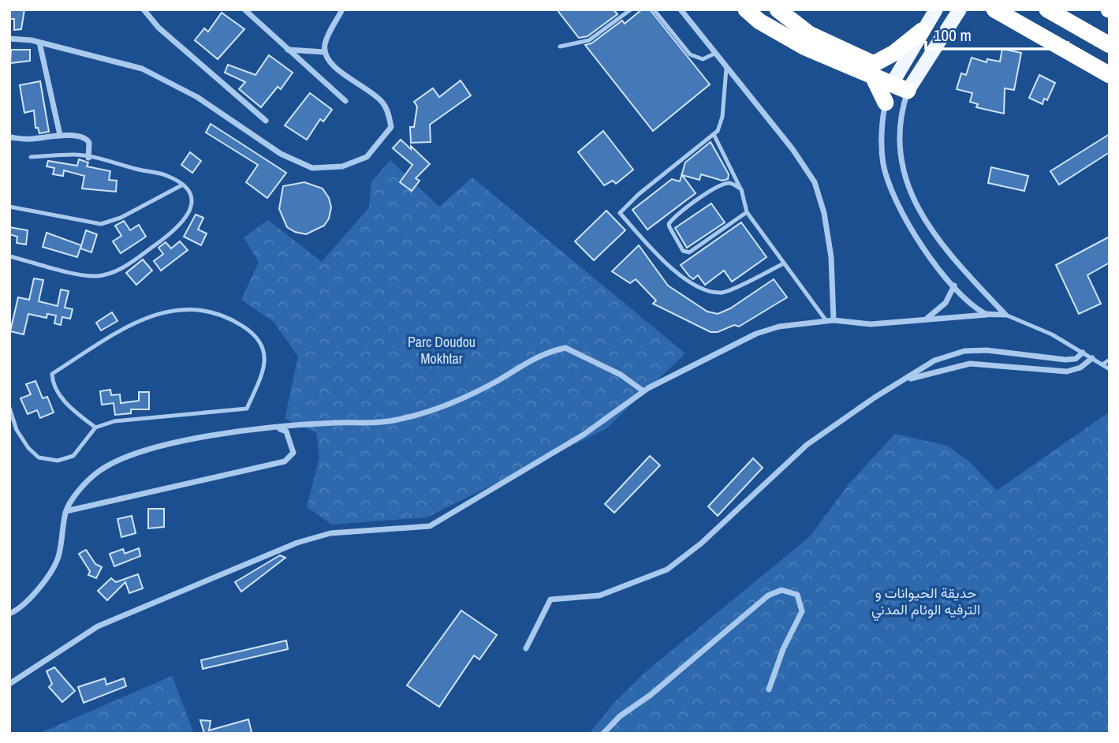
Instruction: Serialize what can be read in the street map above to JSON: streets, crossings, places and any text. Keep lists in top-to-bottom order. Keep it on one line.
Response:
{"parks":["Parc Doudou Mokhtar","حديقة الحيوانات و الترفيه الوئام المدني"],"scale_bar":"100 m"}
